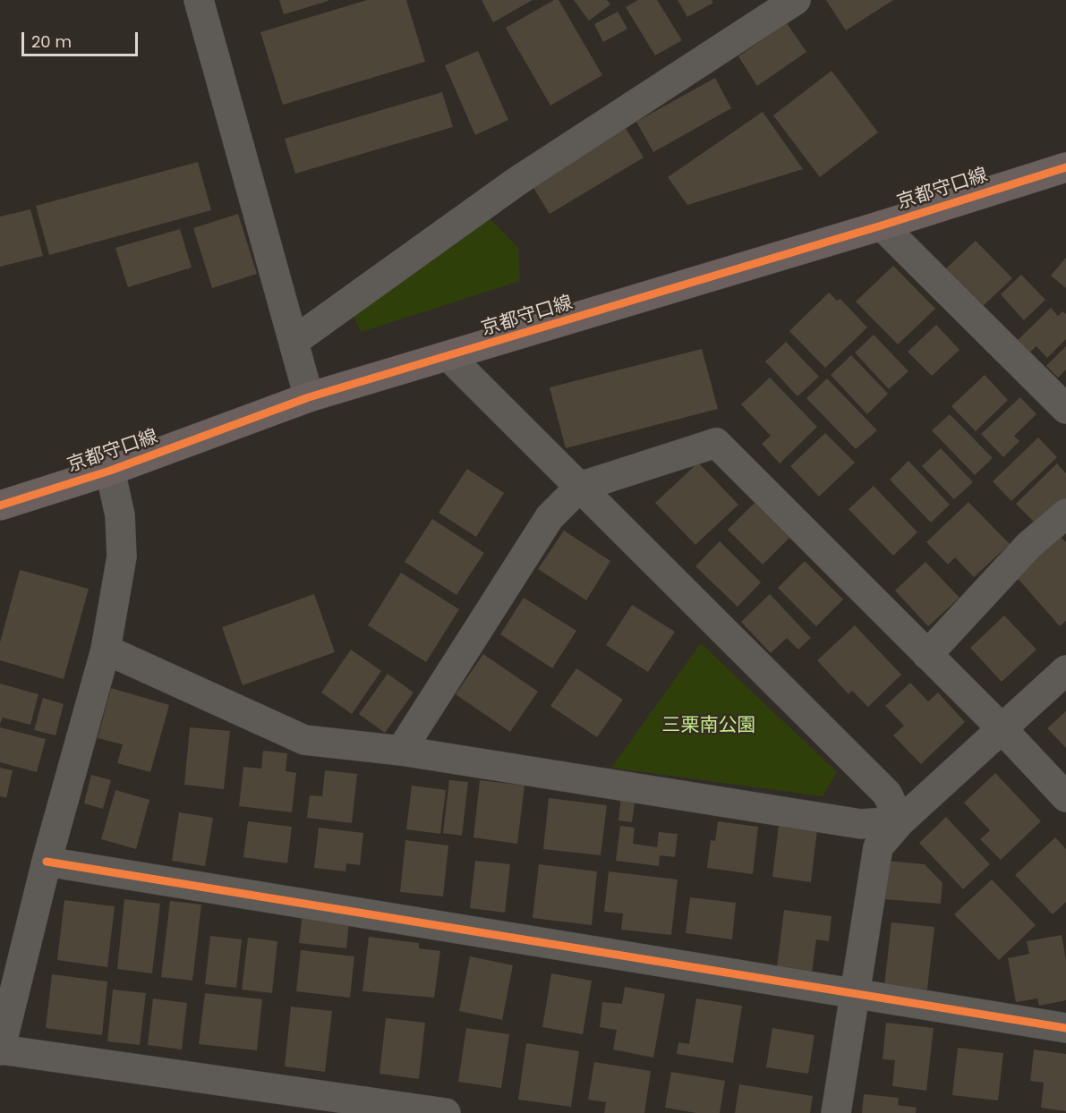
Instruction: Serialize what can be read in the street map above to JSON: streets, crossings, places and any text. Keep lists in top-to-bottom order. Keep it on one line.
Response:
{"streets":{"main road":["京都守口線"]},"parks":["三栗南公園"],"scale_bar":"20 m"}
